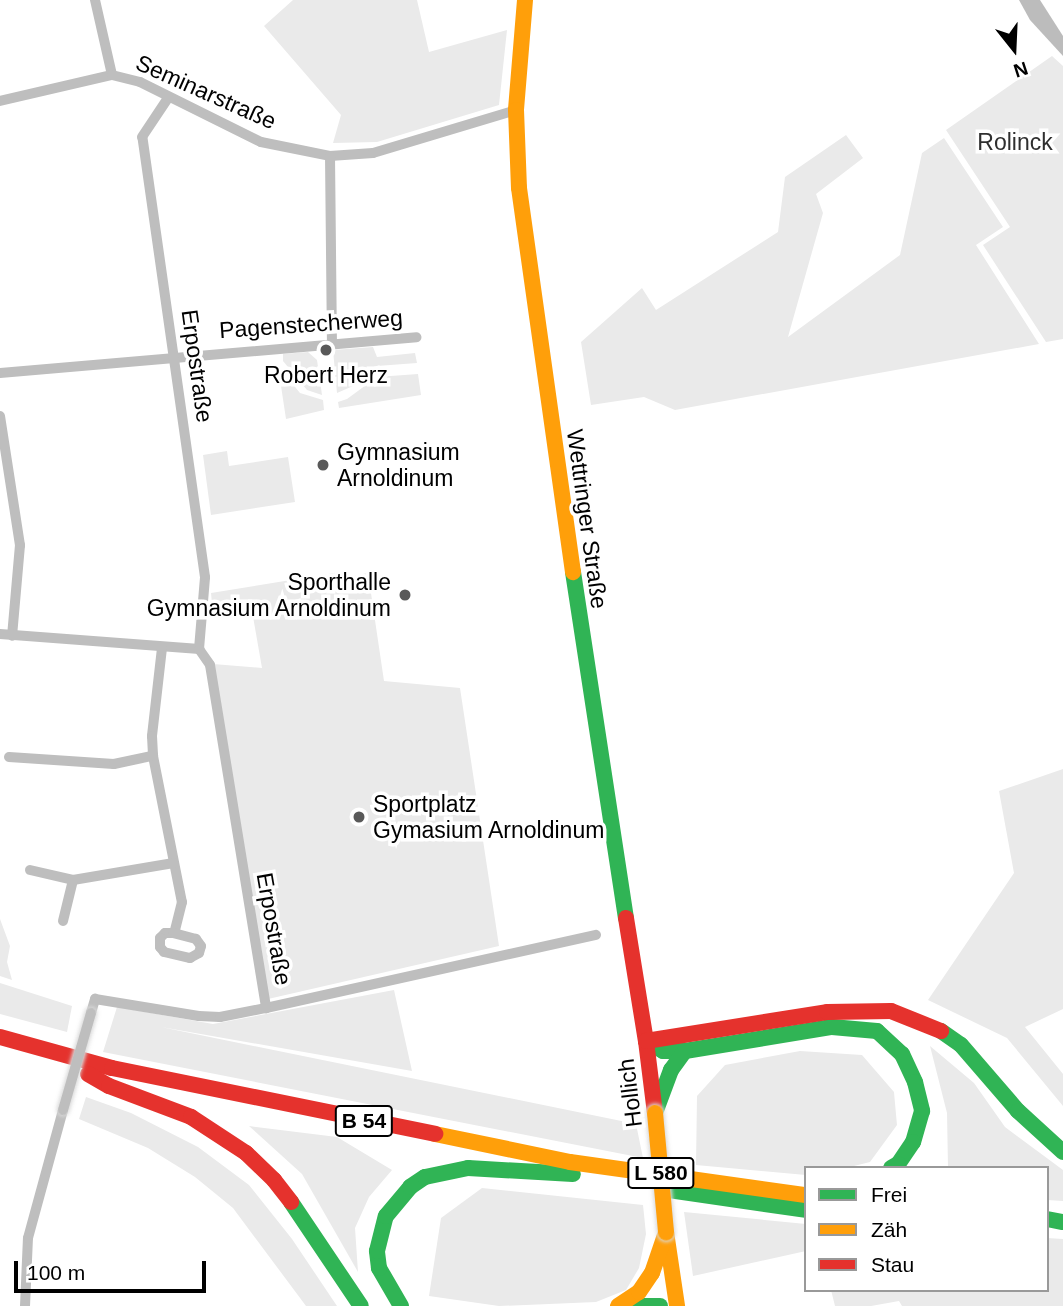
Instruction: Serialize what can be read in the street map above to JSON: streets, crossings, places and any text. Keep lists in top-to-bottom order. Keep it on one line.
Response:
{"streets":{"main road":["Wettringer Straße","Hollich","B 54","L 580"],"street":["Seminarstraße","Pagenstecherweg","Erpostraße"]},"crossings":[["Seminarstraße","Erpostraße"],["Seminarstraße","Wettringer Straße"],["Pagenstecherweg","Erpostraße"],["Wettringer Straße","Hollich"]],"parks":["Rolinck"],"places":["Robert Herz","Gymnasium Arnoldinum","Sporthalle Gymnasium Arnoldinum","Sportplatz Gymasium Arnoldinum"],"legend":["Frei","Zäh","Stau"],"scale_bar":"100 m","north":"bottom"}
